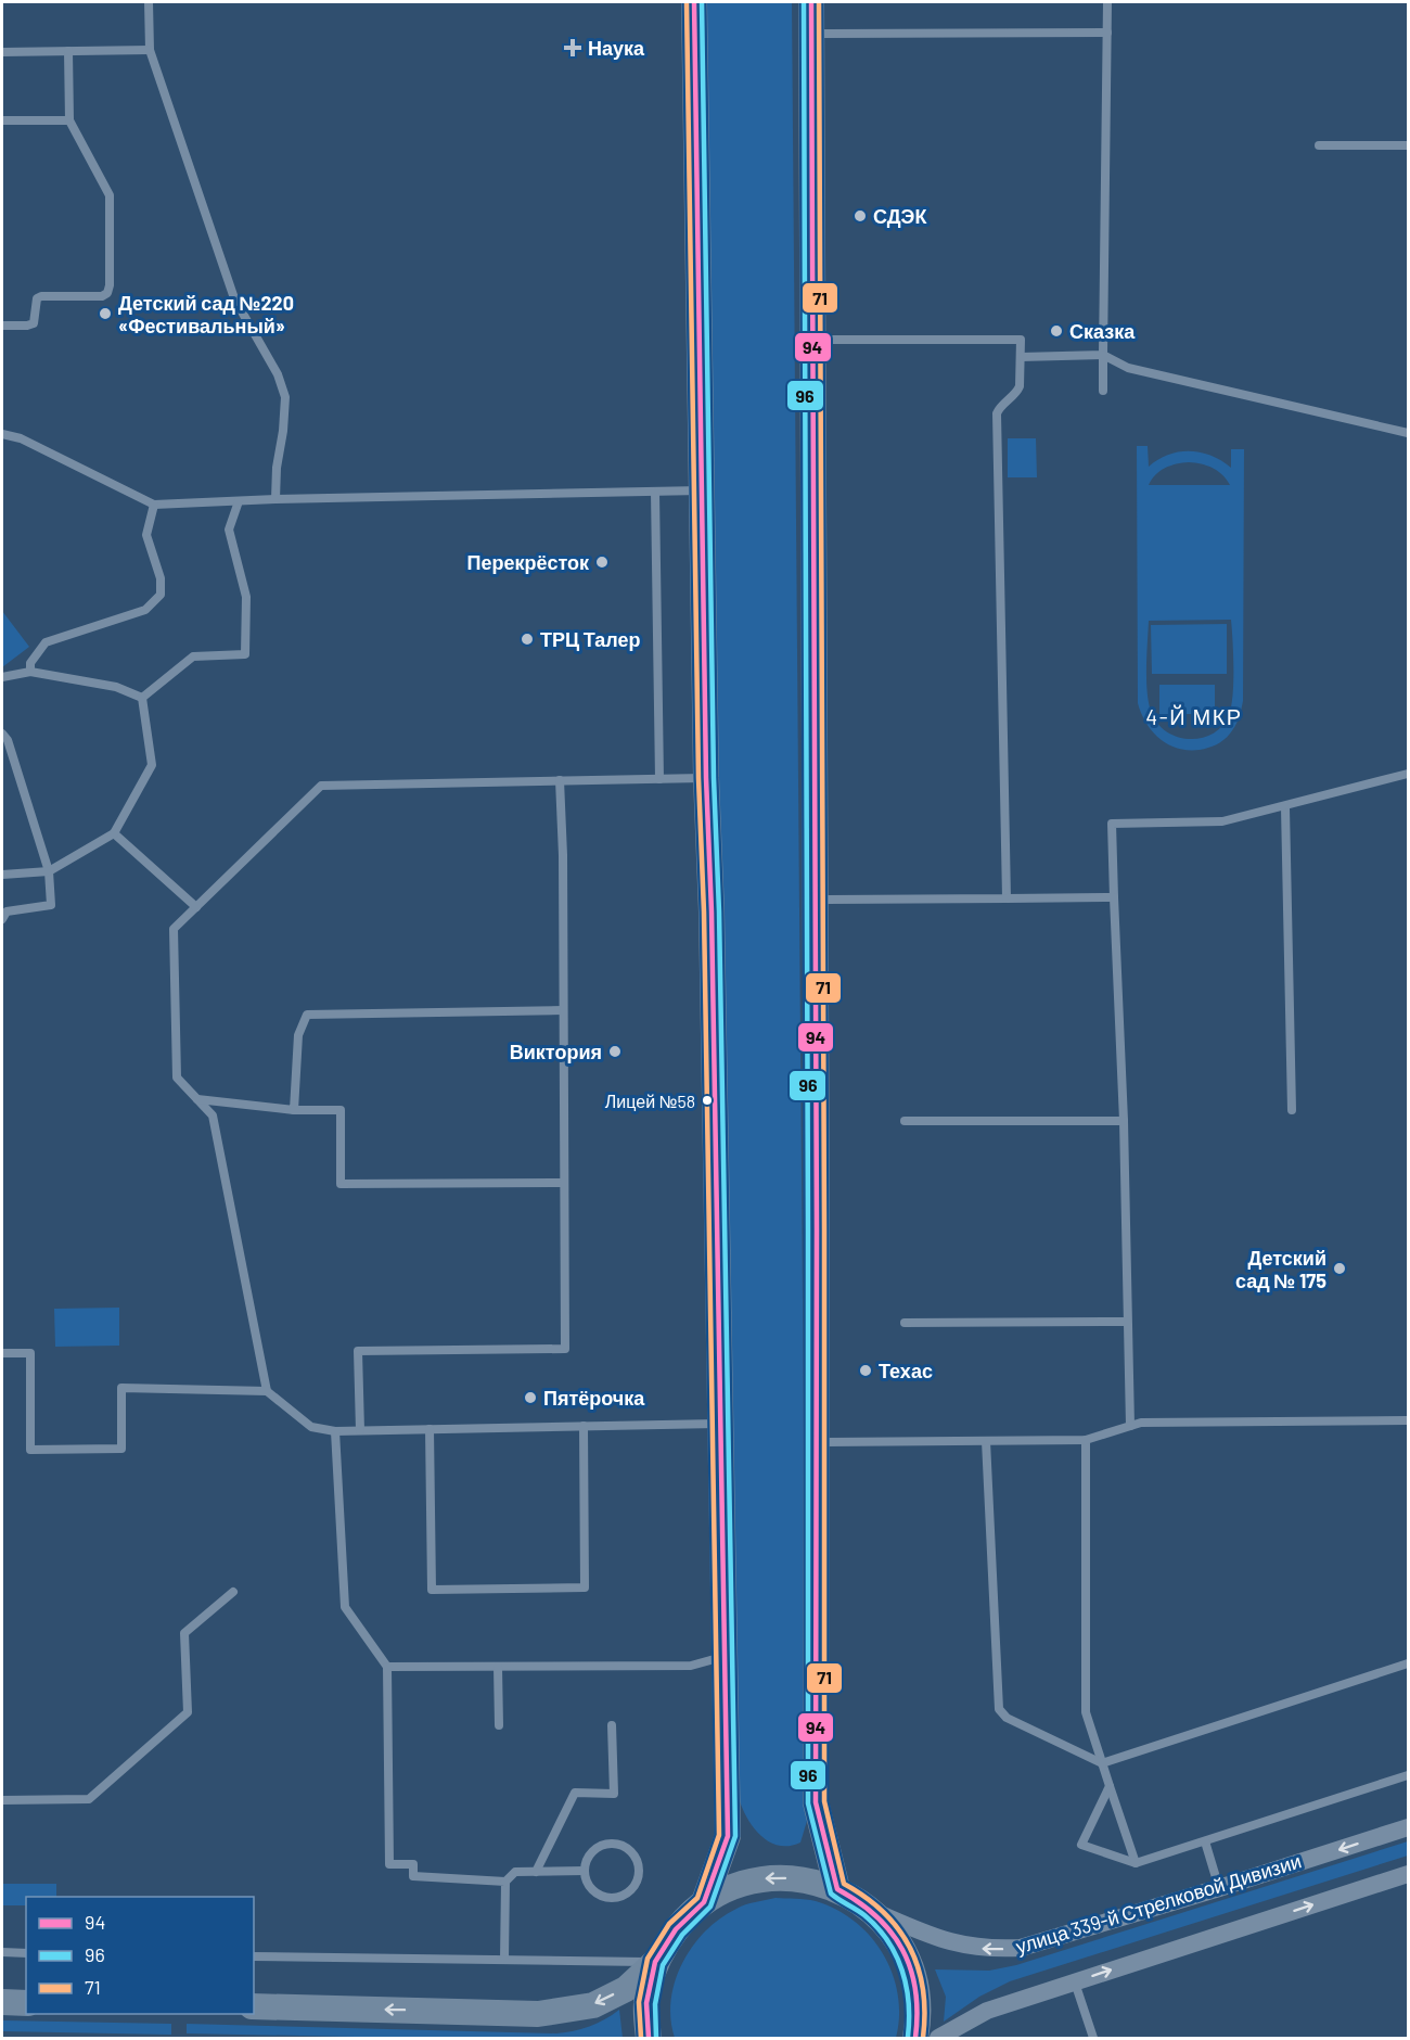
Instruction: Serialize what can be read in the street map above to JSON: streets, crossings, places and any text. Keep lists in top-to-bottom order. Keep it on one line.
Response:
{"streets":{"street":["улица 339-й Стрелковой Дивизии"]},"districts":["4-Й МКР"],"places":{"health":["Наука"],"other":["СДЭК","Детский сад №220 «Фестивальный»","Сказка","Перекрёсток","ТРЦ Талер","Виктория","Лицей №58","Детский сад № 175","Техас","Пятёрочка"]},"lines":["transit line 94","transit line 96","transit line 71"],"legend":["94","96","71"]}
